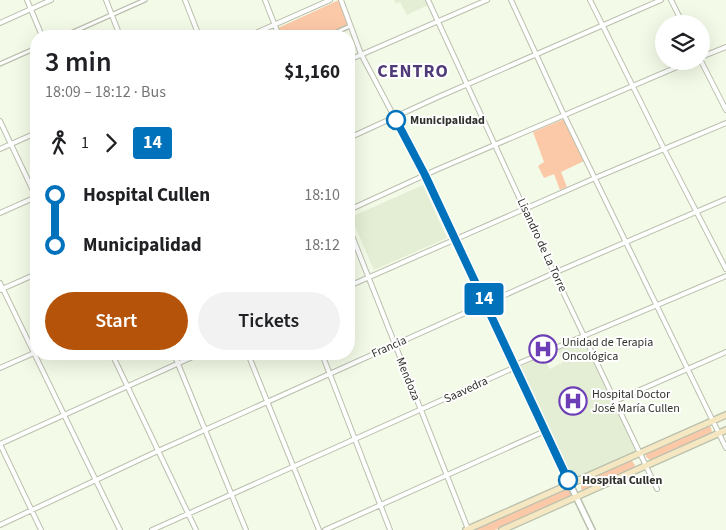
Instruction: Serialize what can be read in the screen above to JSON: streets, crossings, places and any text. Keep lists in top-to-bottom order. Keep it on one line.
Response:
{"streets":{"street":["Lisandro de La Torre","Francia","Mendoza","Saavedra"]},"crossings":[["Lisandro de La Torre","Francia"],["Lisandro de La Torre","Saavedra"],["Francia","Mendoza"],["Mendoza","Saavedra"]],"districts":["CENTRO"],"places":{"other":["Municipalidad","Hospital Cullen"],"hospital":["Unidad de Terapia Oncológica","Hospital Doctor José María Cullen"]},"lines":["bus line 14"],"page":{"on_map":"14","heading":["3 min","18:09 – 18:12 · Bus","$1,160"],"legs":["1","14"],"list":[{"name":"Hospital Cullen","value":"18:10"},{"name":"Municipalidad","value":"18:12"}],"buttons":["Start","Tickets"]}}
